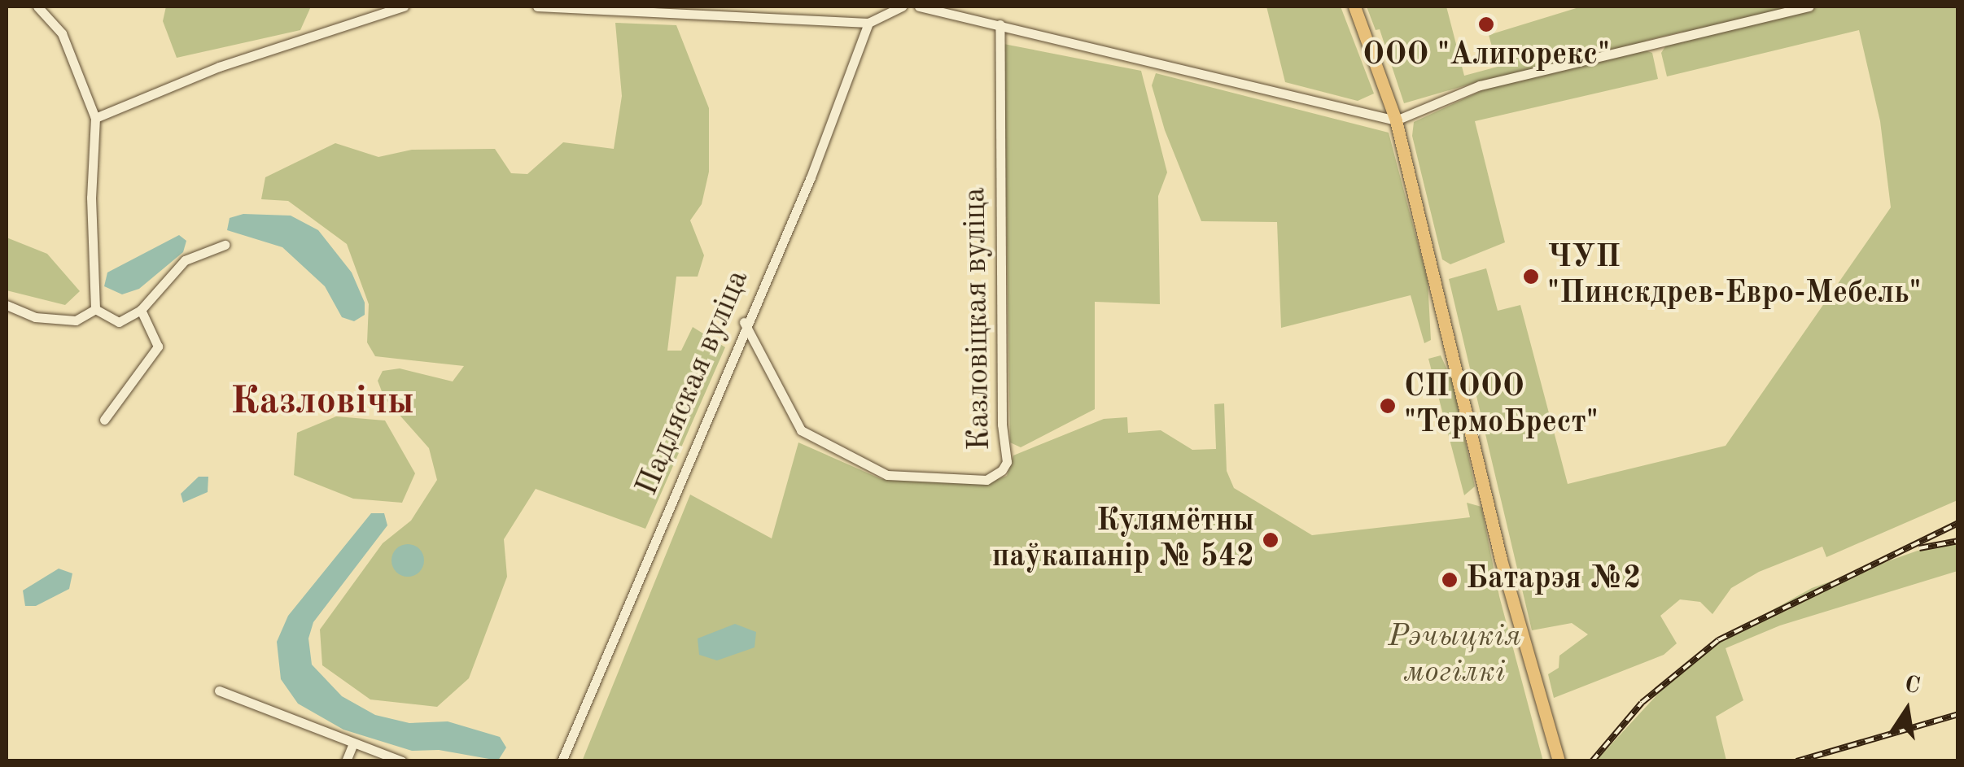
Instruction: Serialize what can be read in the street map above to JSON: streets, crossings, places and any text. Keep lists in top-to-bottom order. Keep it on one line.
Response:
{"streets":{"street":["Казловіцкая вуліца","Падляская вуліца"]},"crossings":[["Казловіцкая вуліца","Падляская вуліца"]],"districts":["Казловічы"],"parks":["Рэчыцкія могілкі"],"places":["ООО \"Алигорекс\"","ЧУП \"Пинскдрев-Евро-Мебель\"","СП ООО \"ТермоБрест\"","Кулямётны паўкапанір № 542","Батарэя №2"],"north":"top"}
